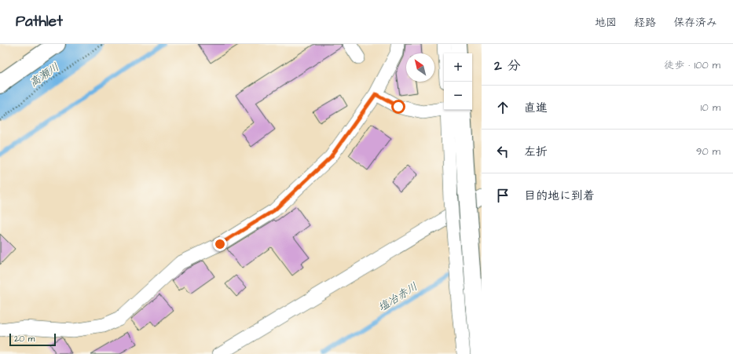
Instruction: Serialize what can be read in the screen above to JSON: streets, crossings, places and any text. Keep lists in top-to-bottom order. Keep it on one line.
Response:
{"water":["高瀬川","塩冶赤川"],"scale_bar":"20 m","north":"top left","page":{"header":"Pathlet","nav":["地図","経路","保存済み"],"heading":["2 分","徒歩 · 100 m"],"map_buttons":["+","−"],"list":[["直進","10 m"],["左折","90 m"],"目的地に到着"],"scale":"20 m"}}
